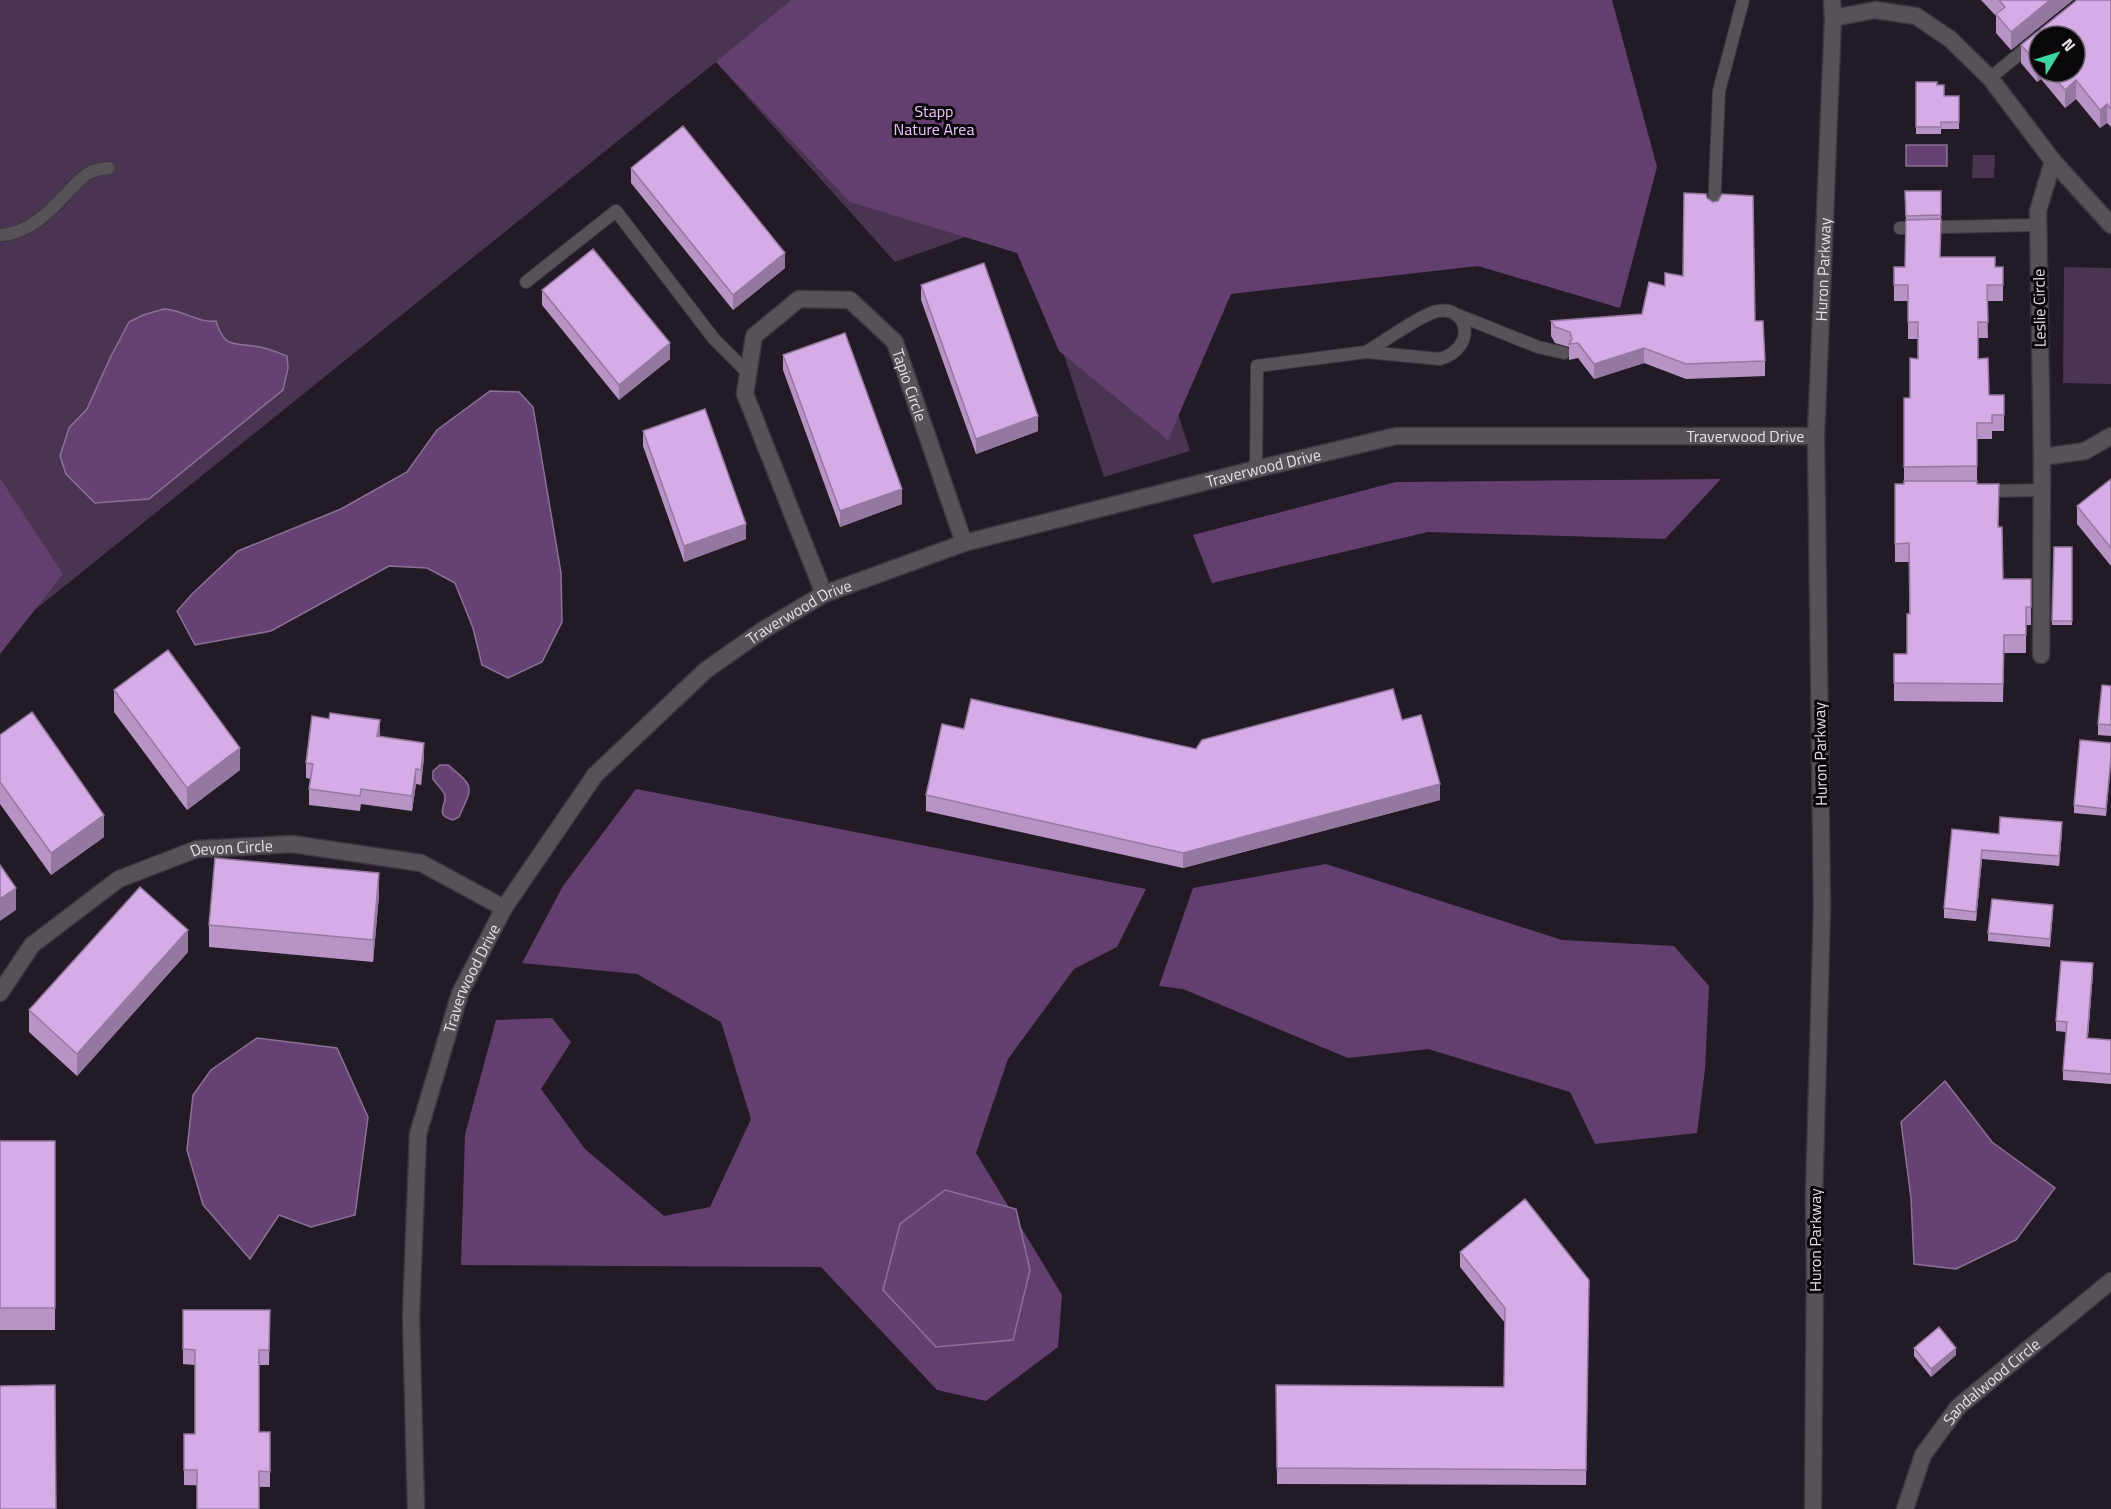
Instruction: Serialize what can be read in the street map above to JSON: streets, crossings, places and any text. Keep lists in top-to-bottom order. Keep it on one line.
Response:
{"streets":{"street":["Huron Parkway","Leslie Circle","Tapio Circle","Traverwood Drive","Devon Circle","Sandalwood Circle"]},"crossings":[["Huron Parkway","Traverwood Drive"],["Tapio Circle","Traverwood Drive"],["Traverwood Drive","Devon Circle"]],"parks":["Stapp Nature Area"],"north":"top right"}
